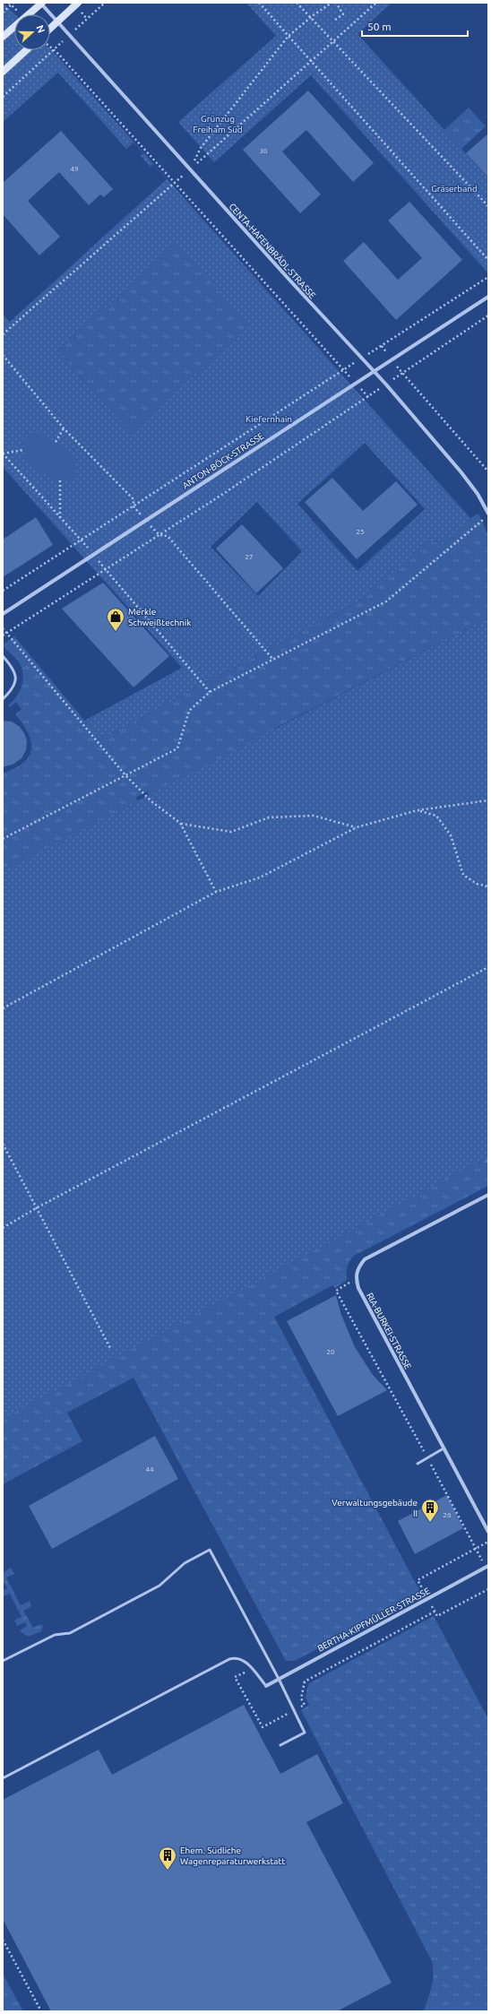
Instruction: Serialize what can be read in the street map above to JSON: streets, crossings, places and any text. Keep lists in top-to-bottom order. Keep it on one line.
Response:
{"streets":{"street":["CENTA-HAFENBRÄDL-STRASSE","ANTON-BÖCK-STRASSE","RIA-BURKEI-STRASSE","BERTHA-KIPFMÜLLER-STRASSE"]},"crossings":[["CENTA-HAFENBRÄDL-STRASSE","ANTON-BÖCK-STRASSE"]],"parks":["Grünzug Freiham Süd","Gräserband","Kiefernhain"],"places":{"shop":["Merkle Schweißtechnik"],"building":["Verwaltungsgebäude II","Ehem. Südliche Wagenreparaturwerkstatt"]},"house_numbers":["30","49","25","27","20","44","26"],"scale_bar":"50 m","north":"right"}
